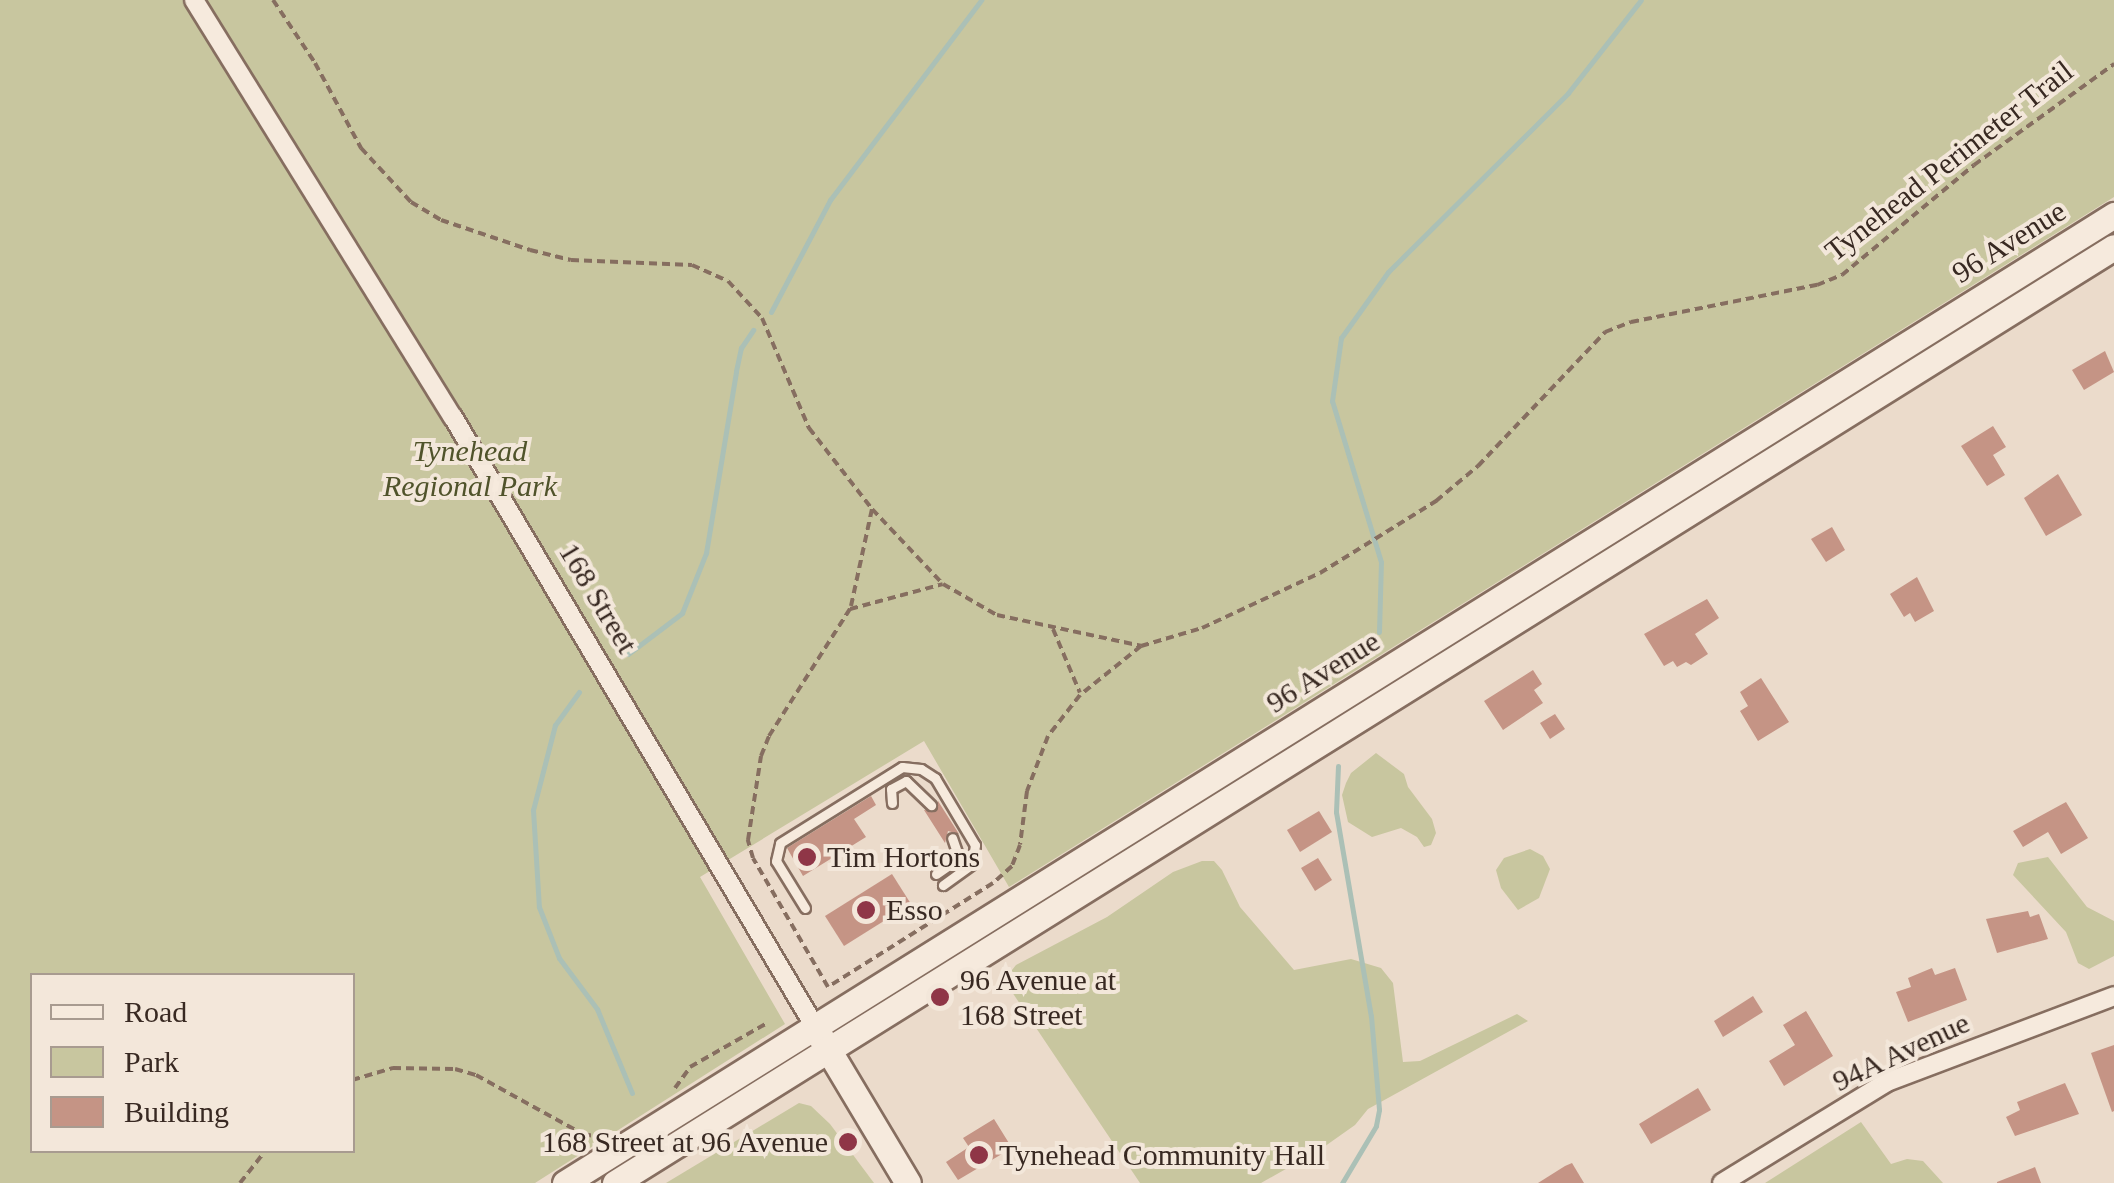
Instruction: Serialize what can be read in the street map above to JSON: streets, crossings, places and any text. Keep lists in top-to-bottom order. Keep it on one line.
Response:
{"streets":{"main road":["96 Avenue","168 Street"],"street":["94A Avenue"],"path":["Tynehead Perimeter Trail"]},"crossings":[["96 Avenue","168 Street"]],"parks":["Tynehead Regional Park"],"places":["Tim Hortons","Esso","96 Avenue at 168 Street","168 Street at 96 Avenue","Tynehead Community Hall"],"legend":["Road","Park","Building"]}
